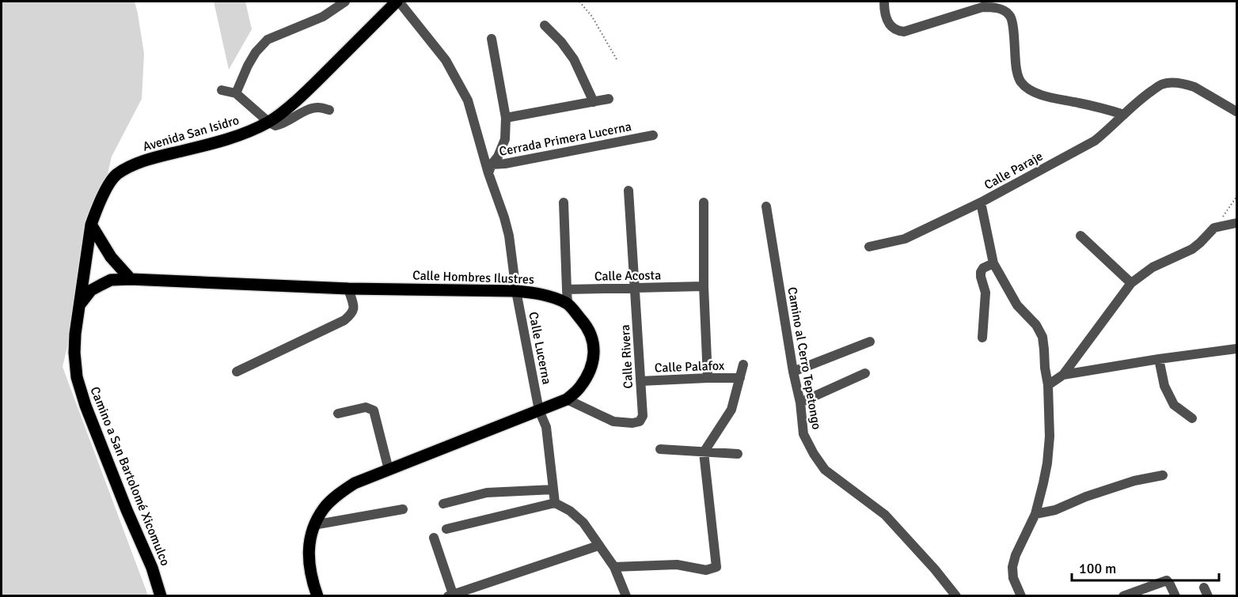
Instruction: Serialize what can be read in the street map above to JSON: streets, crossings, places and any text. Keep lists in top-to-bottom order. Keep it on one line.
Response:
{"streets":{"main road":["Avenida San Isidro","Calle Hombres Ilustres","Camino a San Bartolomé Xicomulco"],"street":["Cerrada Primera Lucerna","Calle Paraje","Calle Acosta","Calle Lucerna","Calle Rivera","Camino al Cerro Tepetongo","Calle Palafox"]},"crossings":[["Avenida San Isidro","Calle Lucerna"],["Avenida San Isidro","Camino a San Bartolomé Xicomulco"],["Cerrada Primera Lucerna","Calle Lucerna"],["Calle Acosta","Calle Rivera"],["Calle Hombres Ilustres","Calle Lucerna"],["Calle Hombres Ilustres","Calle Rivera"],["Calle Hombres Ilustres","Camino a San Bartolomé Xicomulco"],["Calle Rivera","Calle Palafox"]],"scale_bar":"100 m"}
